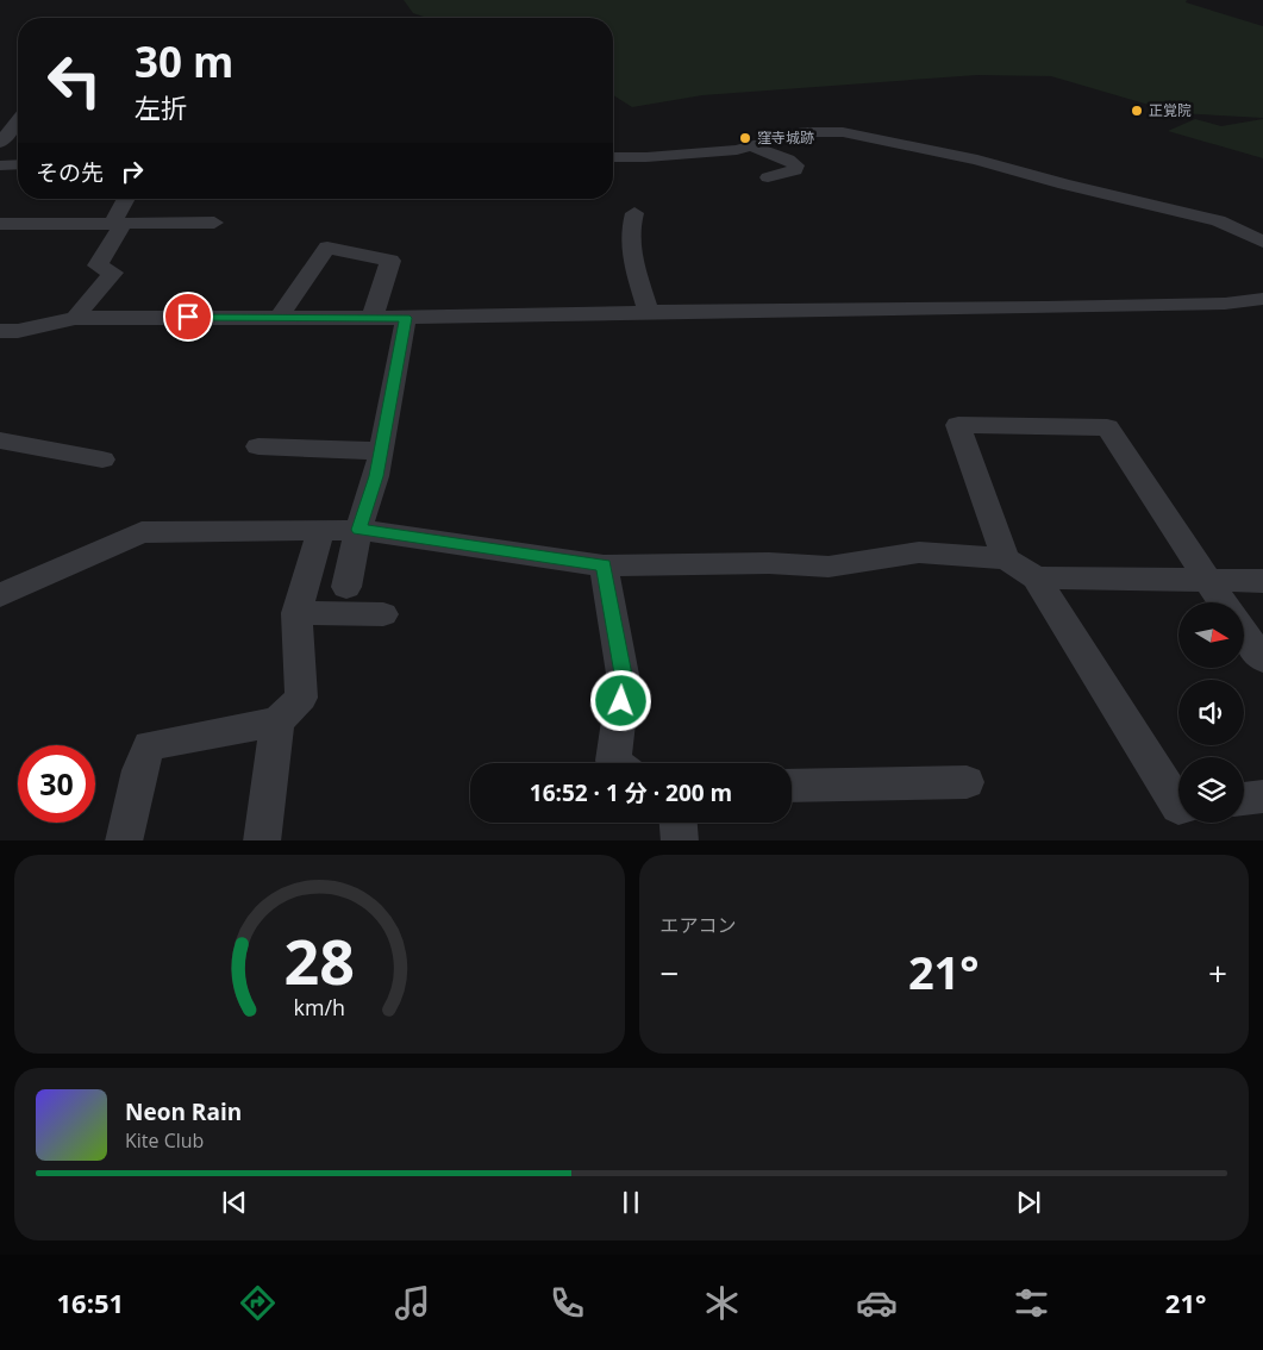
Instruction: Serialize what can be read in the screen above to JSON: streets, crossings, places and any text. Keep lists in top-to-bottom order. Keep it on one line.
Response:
{"places":["正覚院","窪寺城跡"],"north":"right","page":{"turn":["30 m","左折"],"then":"その先","limit":"30","trip":"16:52 · 1 分 · 200 m","tile":"エアコン","heat":["−","21°","+"],"song":["Neon Rain","Kite Club"],"tabs":["16:51","21°"],"gauge":["28","km/h"]}}
